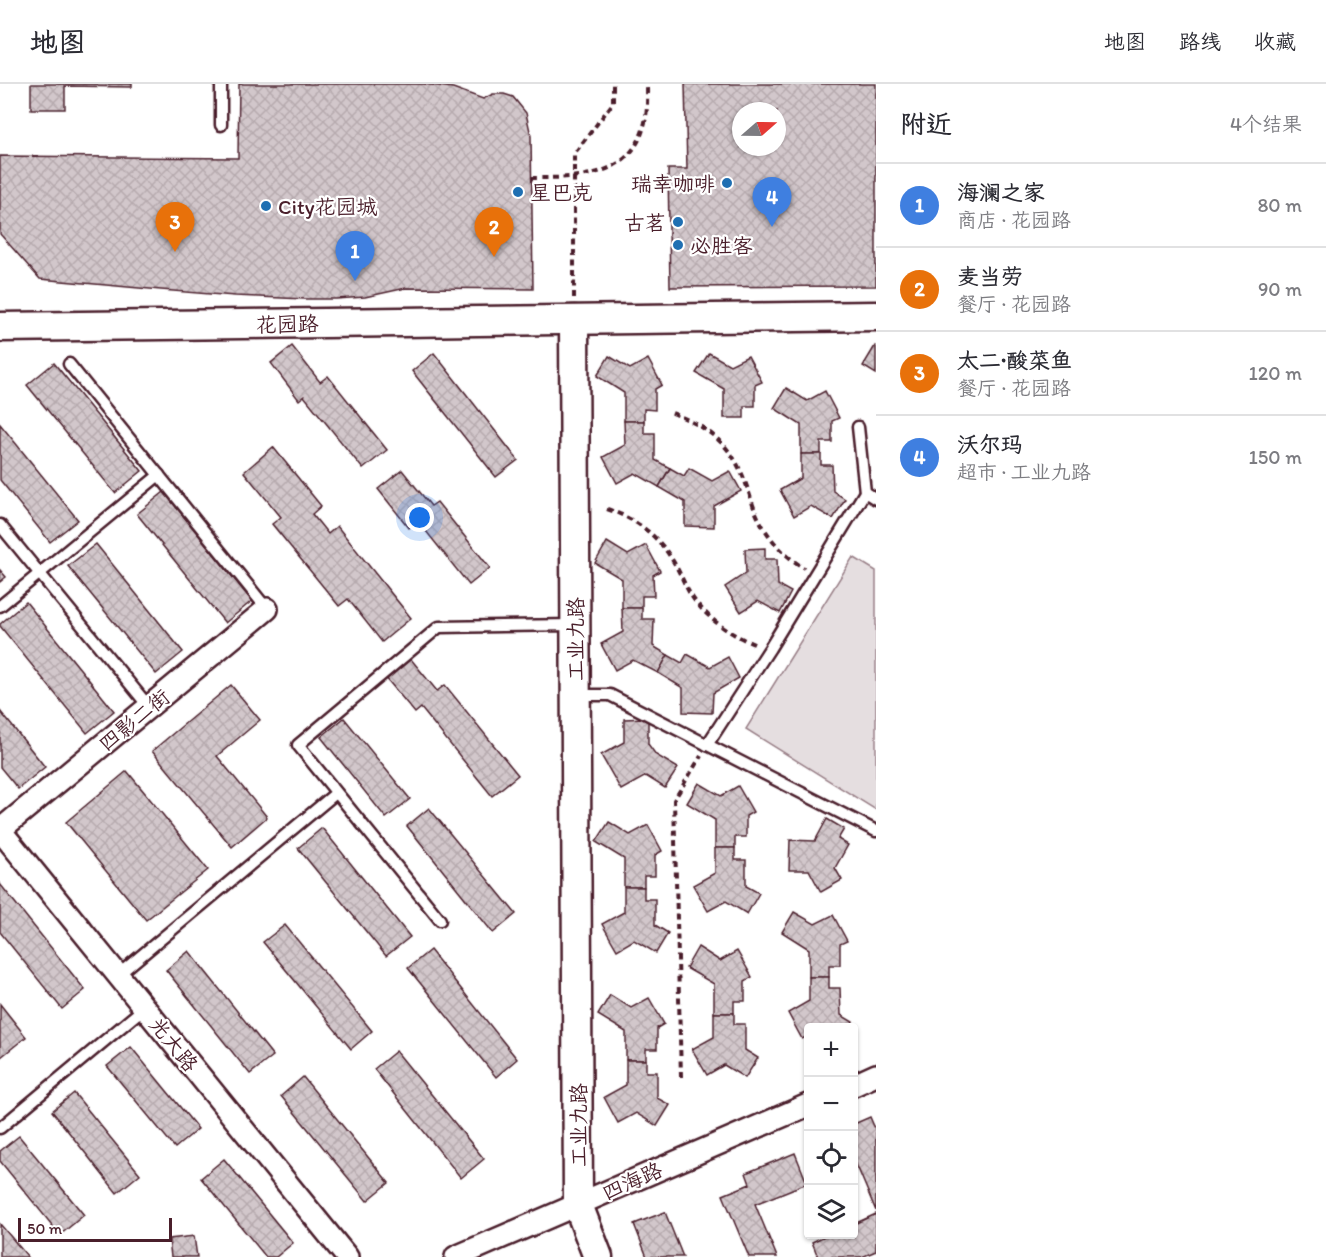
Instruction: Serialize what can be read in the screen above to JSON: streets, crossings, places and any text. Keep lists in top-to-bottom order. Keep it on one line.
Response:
{"streets":{"street":["花园路","工业九路","四影二街","光大路","四海路"]},"crossings":[["花园路","工业九路"],["工业九路","四海路"],["四影二街","光大路"]],"places":["瑞幸咖啡","星巴克","City花园城","古茗","必胜客"],"scale_bar":"50 m","north":"right","page":{"header":"地图","nav":["地图","路线","收藏"],"heading":["附近","4个结果"],"list":[{"mark":"1","name":"海澜之家","note":"商店 · 花园路","value":"80 m"},{"mark":"2","name":"麦当劳","note":"餐厅 · 花园路","value":"90 m"},{"mark":"3","name":"太二·酸菜鱼","note":"餐厅 · 花园路","value":"120 m"},{"mark":"4","name":"沃尔玛","note":"超市 · 工业九路","value":"150 m"}],"pins":["4","3","2","1"],"map_buttons":["+","−"],"scale":"50 m"}}
